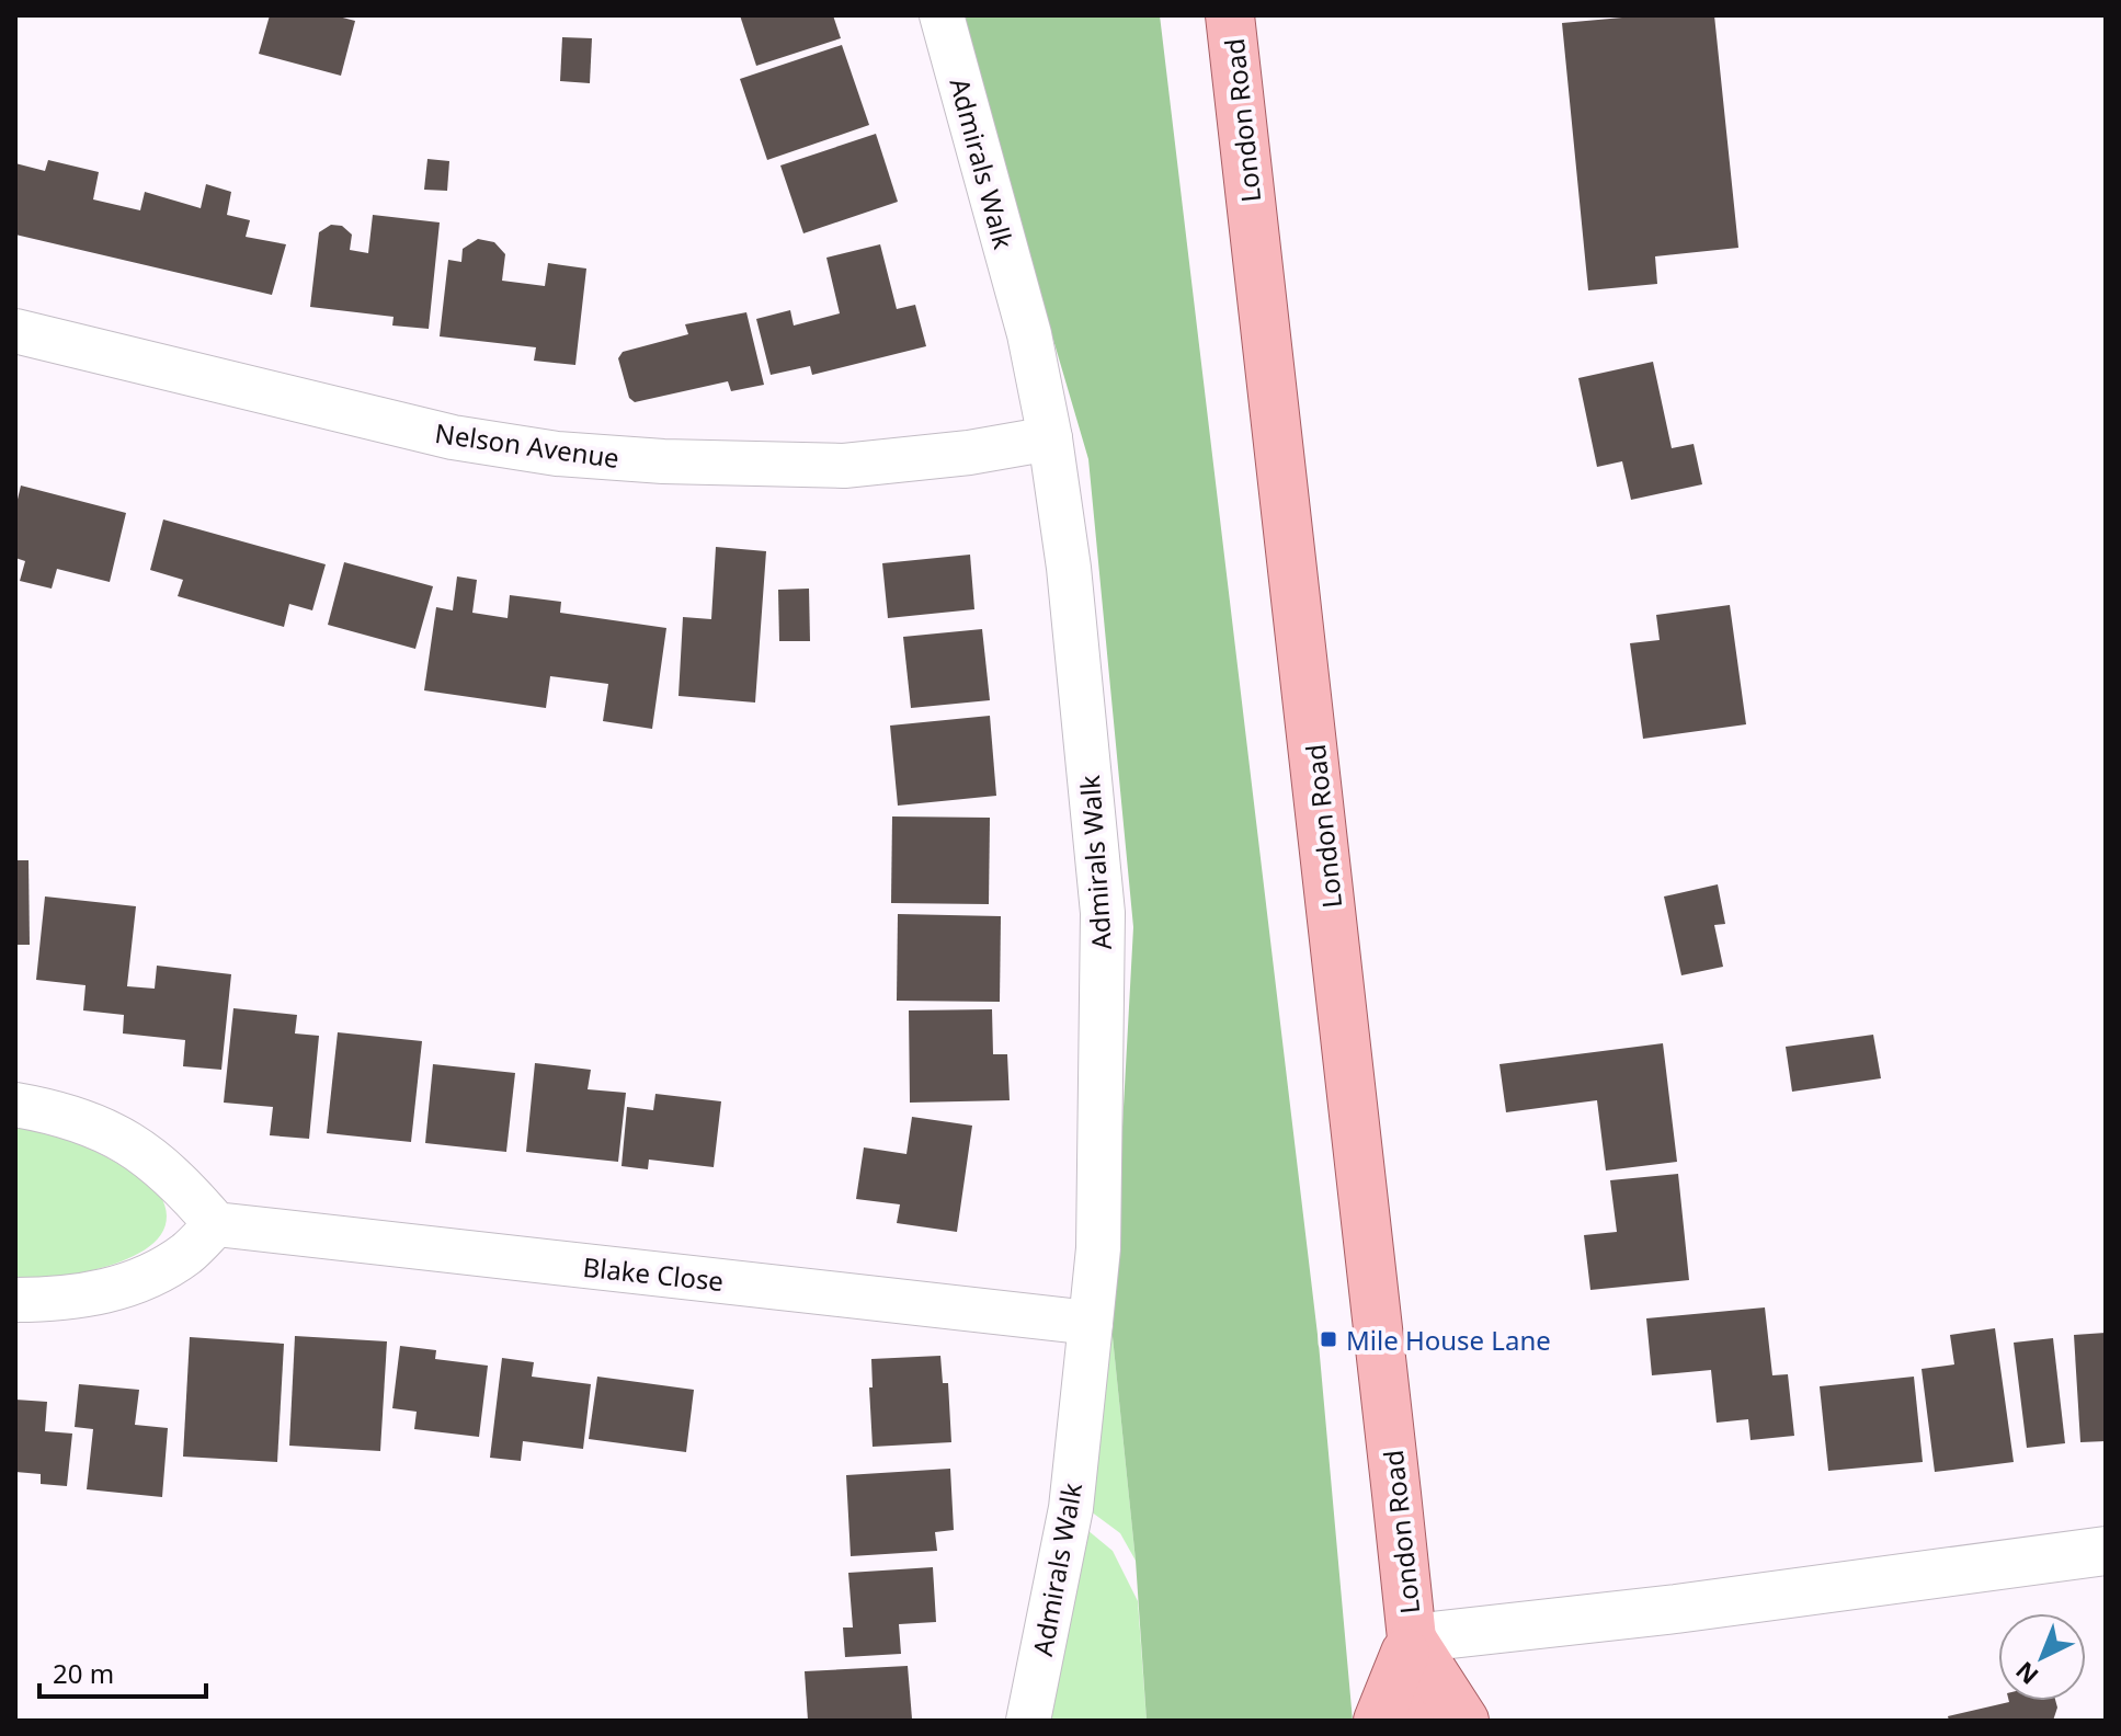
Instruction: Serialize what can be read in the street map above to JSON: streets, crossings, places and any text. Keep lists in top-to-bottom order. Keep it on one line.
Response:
{"streets":{"main road":["London Road"],"street":["Admirals Walk","Nelson Avenue","Blake Close"]},"crossings":[["Admirals Walk","Nelson Avenue"],["Admirals Walk","Blake Close"]],"places":{"transit":["Mile House Lane"]},"scale_bar":"20 m","north":"bottom left"}
